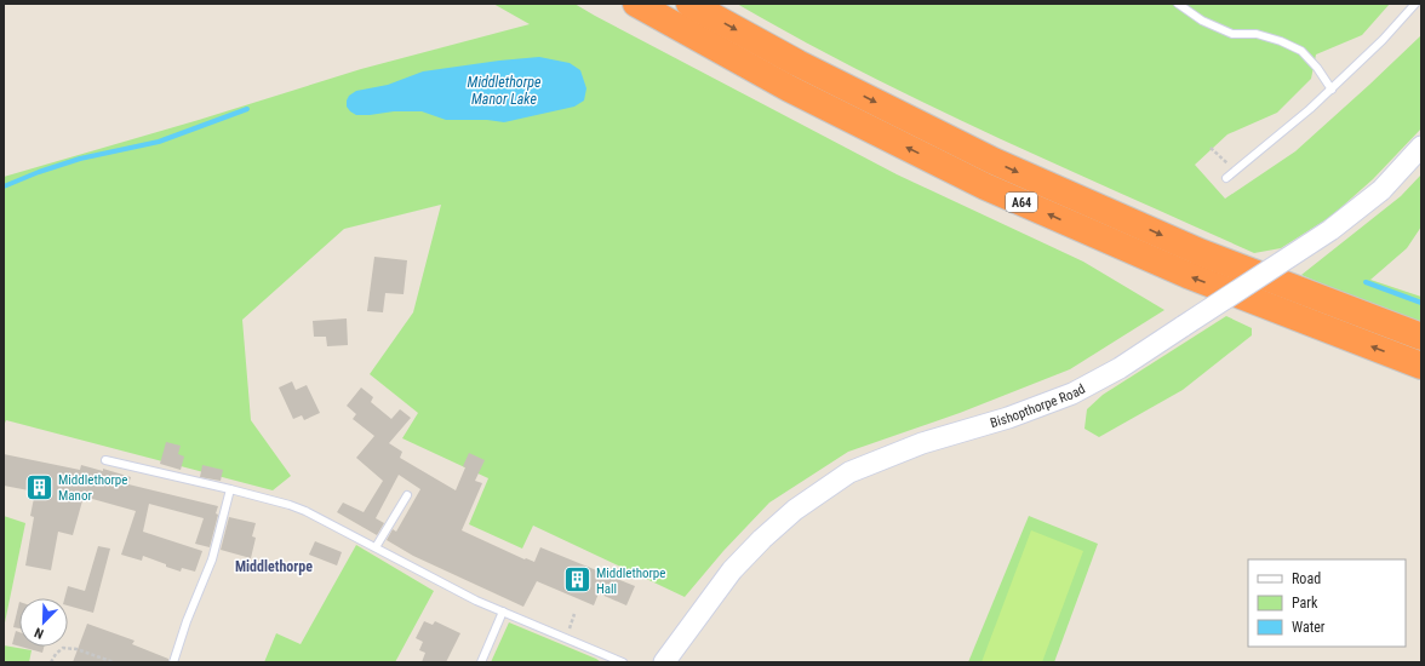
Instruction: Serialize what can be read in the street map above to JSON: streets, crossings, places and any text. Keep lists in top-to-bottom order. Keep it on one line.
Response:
{"streets":{"highway":["A64"],"street":["Bishopthorpe Road"]},"districts":["Middlethorpe"],"water":["Middlethorpe Manor Lake"],"places":{"building":["Middlethorpe Manor","Middlethorpe Hall"]},"legend":["Road","Park","Water"],"north":"bottom left"}
